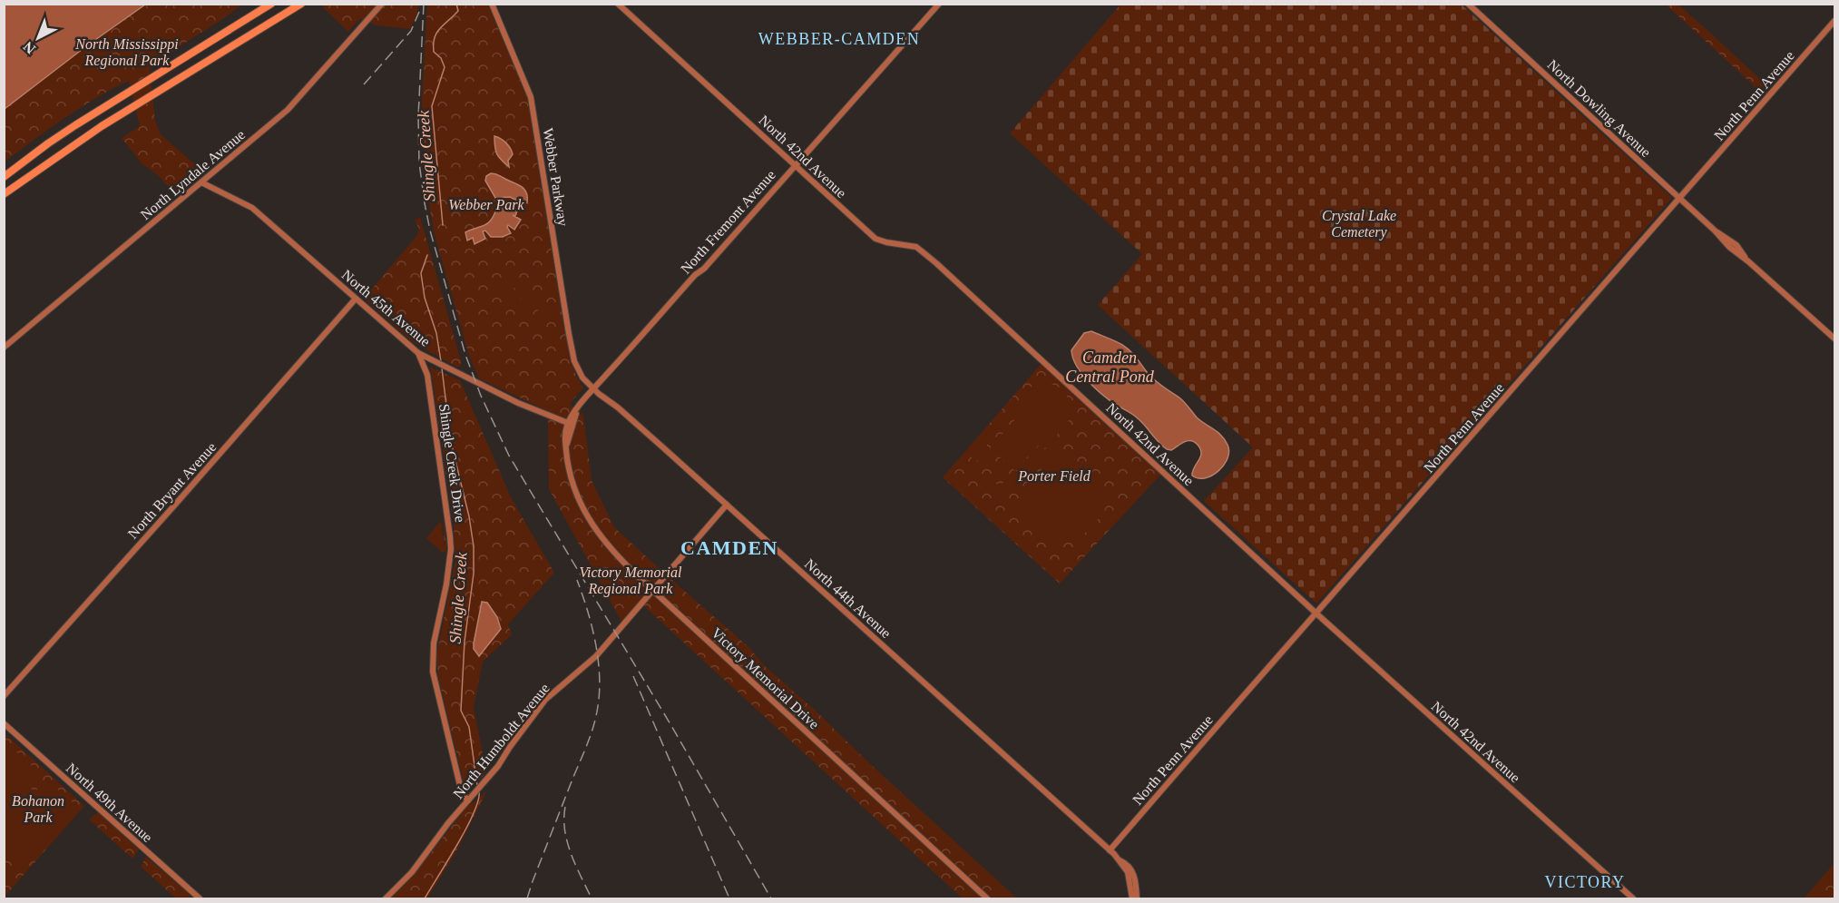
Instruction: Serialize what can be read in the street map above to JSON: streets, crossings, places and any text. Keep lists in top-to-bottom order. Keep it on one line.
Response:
{"streets":{"street":["North Penn Avenue","North Dowling Avenue","North 42nd Avenue","North Lyndale Avenue","Webber Parkway","North Fremont Avenue","North 45th Avenue","Shingle Creek Drive","North Bryant Avenue","North 44th Avenue","Victory Memorial Drive","North Humboldt Avenue","North 49th Avenue"]},"crossings":[["North Penn Avenue","North Dowling Avenue"],["North Penn Avenue","North 42nd Avenue"],["North Penn Avenue","North 44th Avenue"],["North 42nd Avenue","North Fremont Avenue"],["North Lyndale Avenue","North 45th Avenue"],["Webber Parkway","North 44th Avenue"],["North Fremont Avenue","North 44th Avenue"],["North Fremont Avenue","Victory Memorial Drive"],["North 45th Avenue","Shingle Creek Drive"],["North 45th Avenue","North Bryant Avenue"],["North 45th Avenue","Victory Memorial Drive"],["Shingle Creek Drive","North Humboldt Avenue"],["North 44th Avenue","North Humboldt Avenue"],["Victory Memorial Drive","North Humboldt Avenue"]],"districts":["WEBBER-CAMDEN","CAMDEN","VICTORY"],"water":["Shingle Creek","Camden Central Pond"],"parks":["North Mississippi Regional Park","Webber Park","Crystal Lake Cemetery","Porter Field","Victory Memorial Regional Park","Bohanon Park"],"north":"bottom left"}
